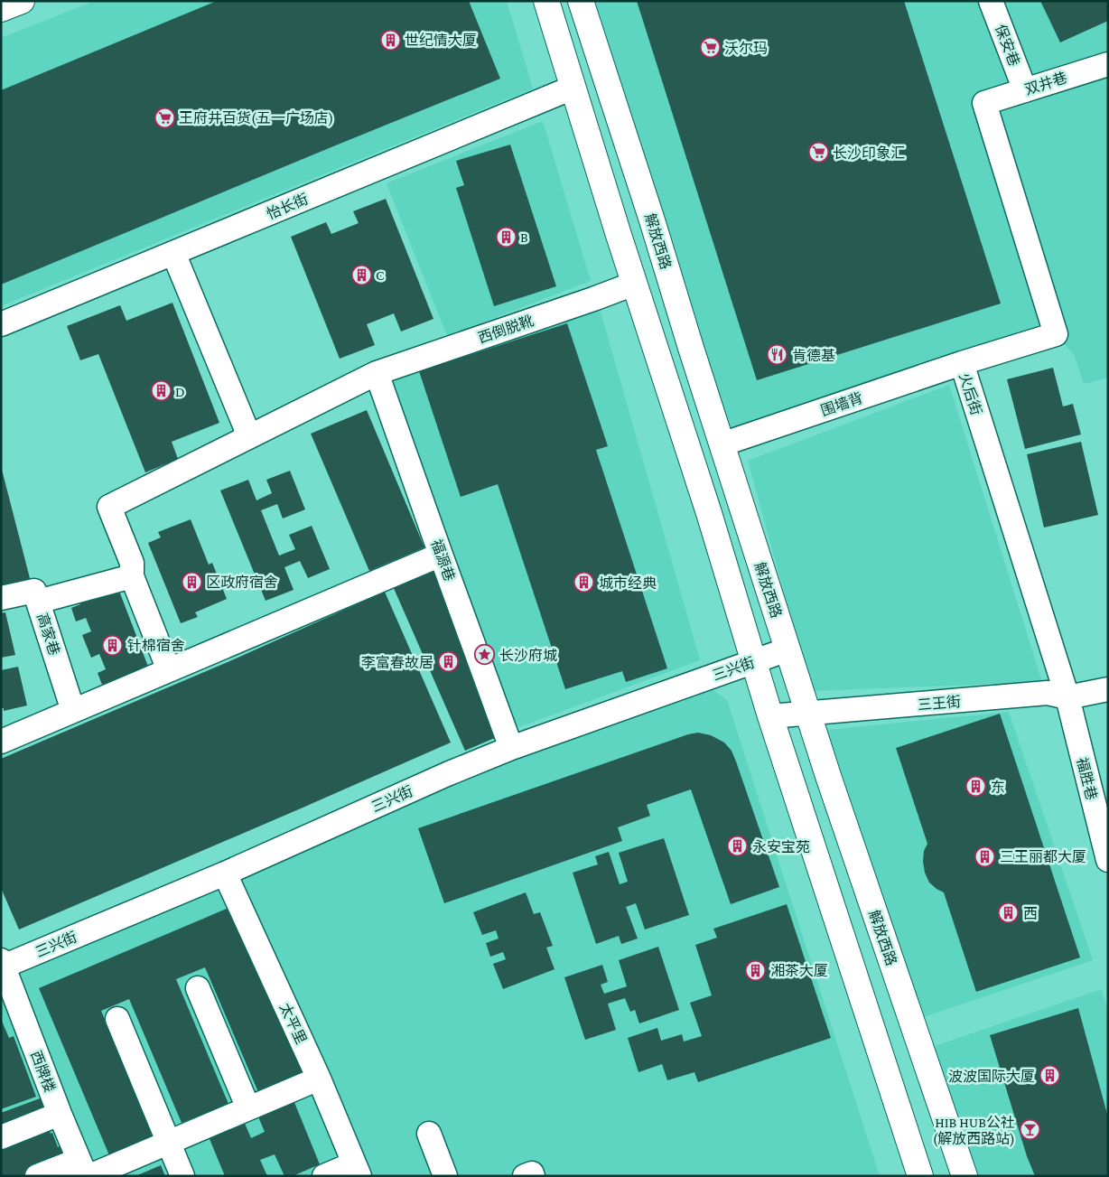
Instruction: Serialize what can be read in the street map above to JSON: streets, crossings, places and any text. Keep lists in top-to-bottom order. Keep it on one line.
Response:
{"streets":{"main road":["解放西路"],"street":["保安巷","双井巷","怡长街","西倒脱靴","火后街","围墙背","福源巷","高家巷","三兴街","三王街","福胜巷","太平里","西牌楼"]},"crossings":[["保安巷","双井巷"],["双井巷","火后街"],["解放西路","围墙背"],["解放西路","三兴街"],["解放西路","三王街"],["西倒脱靴","福源巷"],["火后街","围墙背"],["火后街","三王街"],["火后街","福胜巷"],["福源巷","三兴街"],["三兴街","太平里"],["三兴街","西牌楼"],["三王街","福胜巷"]],"places":{"building":["世纪情大厦","B","C","D","区政府宿舍","城市经典","针棉宿舍","李富春故居","东","永安宝苑","三王丽都大厦","西","湘茶大厦","波波国际大厦"],"supermarket":["沃尔玛","王府井百货(五一广场店)","长沙印象汇"],"restaurant":["肯德基"],"place":["长沙府城"],"bar":["HIB HUB公社 (解放西路站)"]}}
